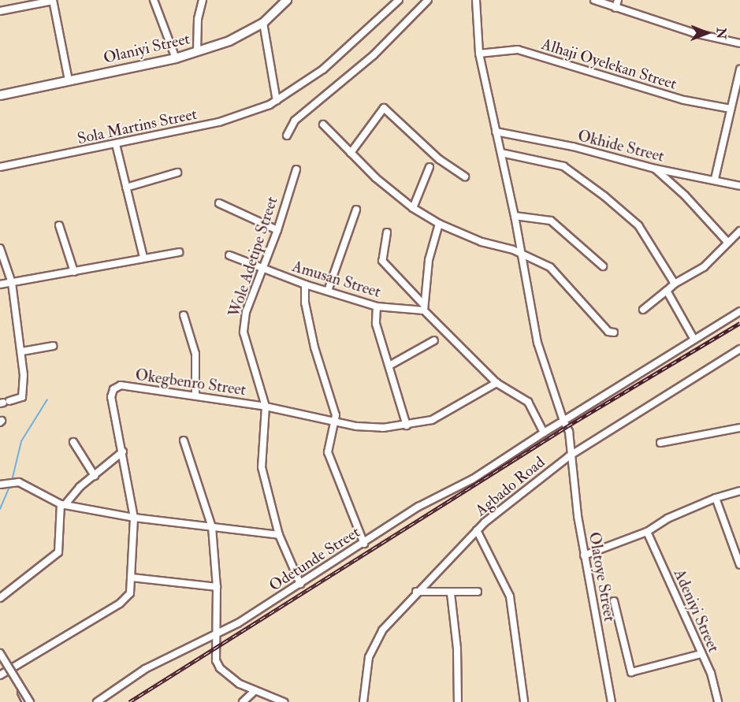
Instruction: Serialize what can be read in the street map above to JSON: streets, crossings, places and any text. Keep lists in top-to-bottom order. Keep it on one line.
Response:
{"streets":{"street":["Olaniyi Street","Alhaji Oyelekan Street","Sola Martins Street","Okhide Street","Wole Adetipe Street","Amusan Street","Okegbenro Street","Agbado Road","Odetunde Street","Olatoye Street","Adeniyi Street"]},"crossings":[["Wole Adetipe Street","Amusan Street"],["Wole Adetipe Street","Okegbenro Street"],["Agbado Road","Olatoye Street"]],"north":"right"}
